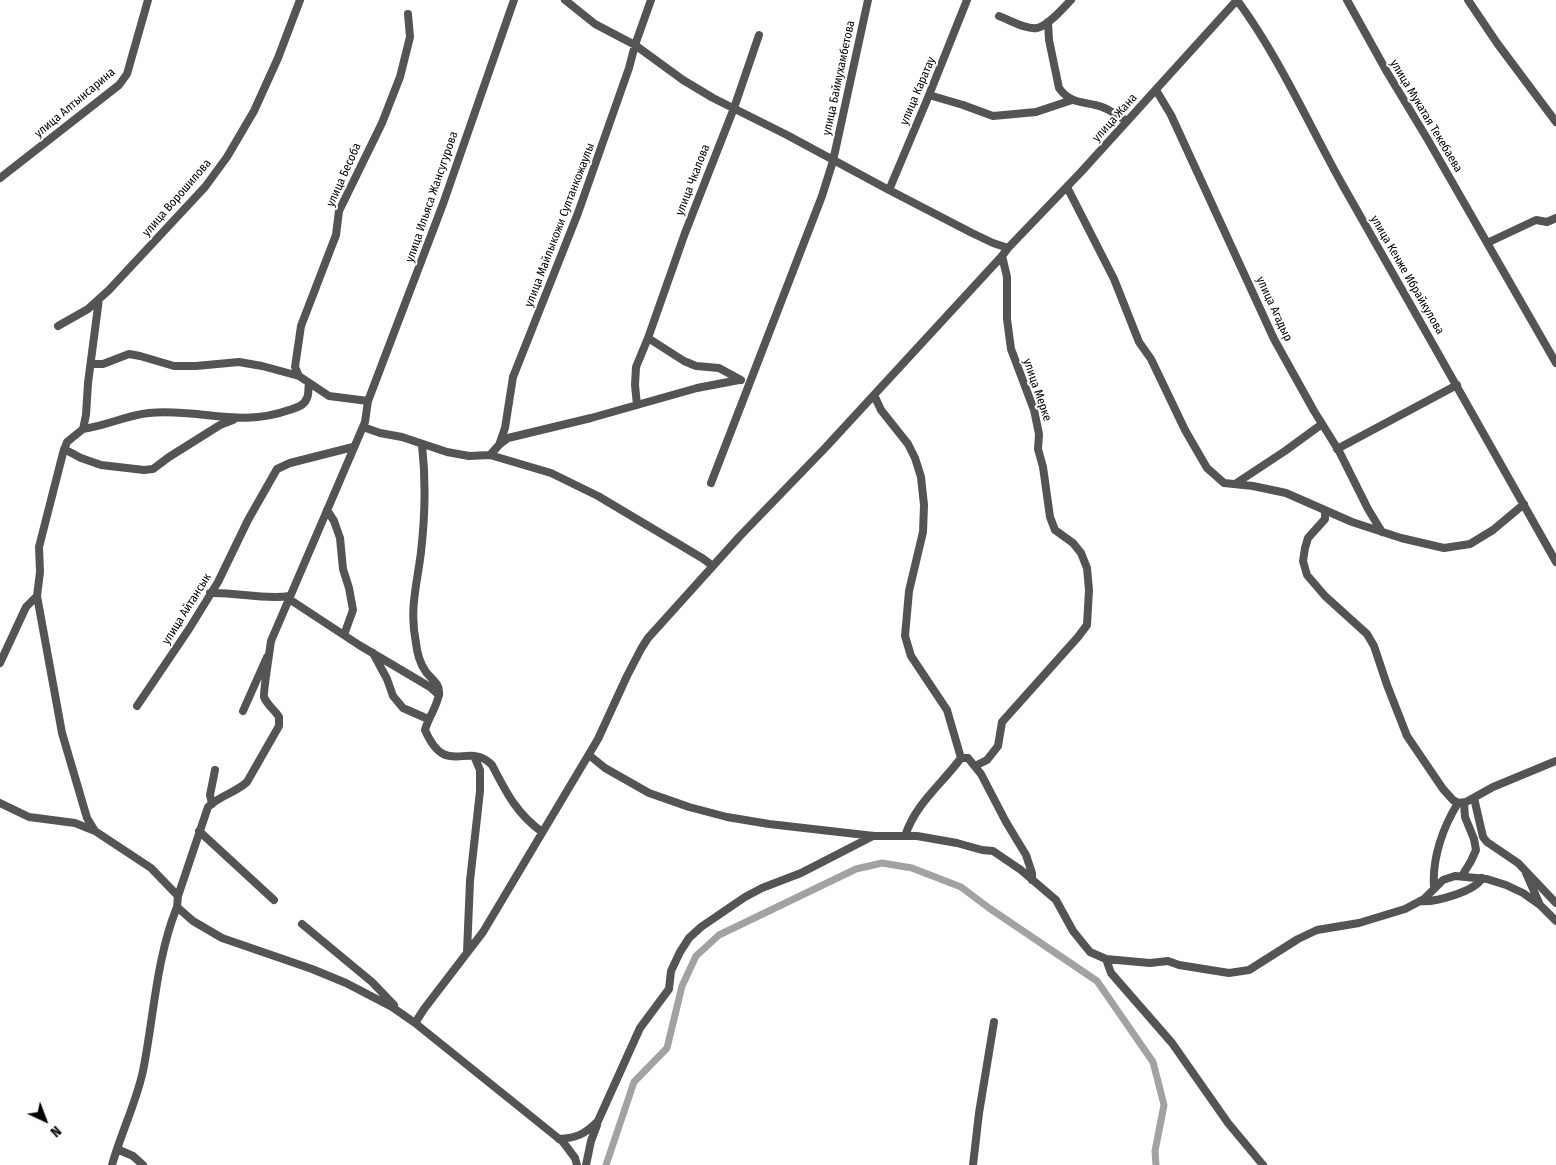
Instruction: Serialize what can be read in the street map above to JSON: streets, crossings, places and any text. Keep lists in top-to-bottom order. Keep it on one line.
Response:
{"streets":{"street":["улица Баймухамбетова","улица Каратау","улица Алтынсарина","улица Мукатая Текебаева","улица Жана","улица Бесоба","улица Чкалова","улица Ильяса Жансугурова","улица Ворошилова","улица Майлыкожи Султанкожаулы","улица Кенже Ибрайкулова","улица Агадыр","улица Мерке","улица Айтансык"]},"crossings":[["улица Жана","улица Кенже Ибрайкулова"],["улица Жана","улица Агадыр"],["улица Жана","улица Мерке"],["улица Ильяса Жансугурова","улица Айтансык"]],"north":"bottom right"}
